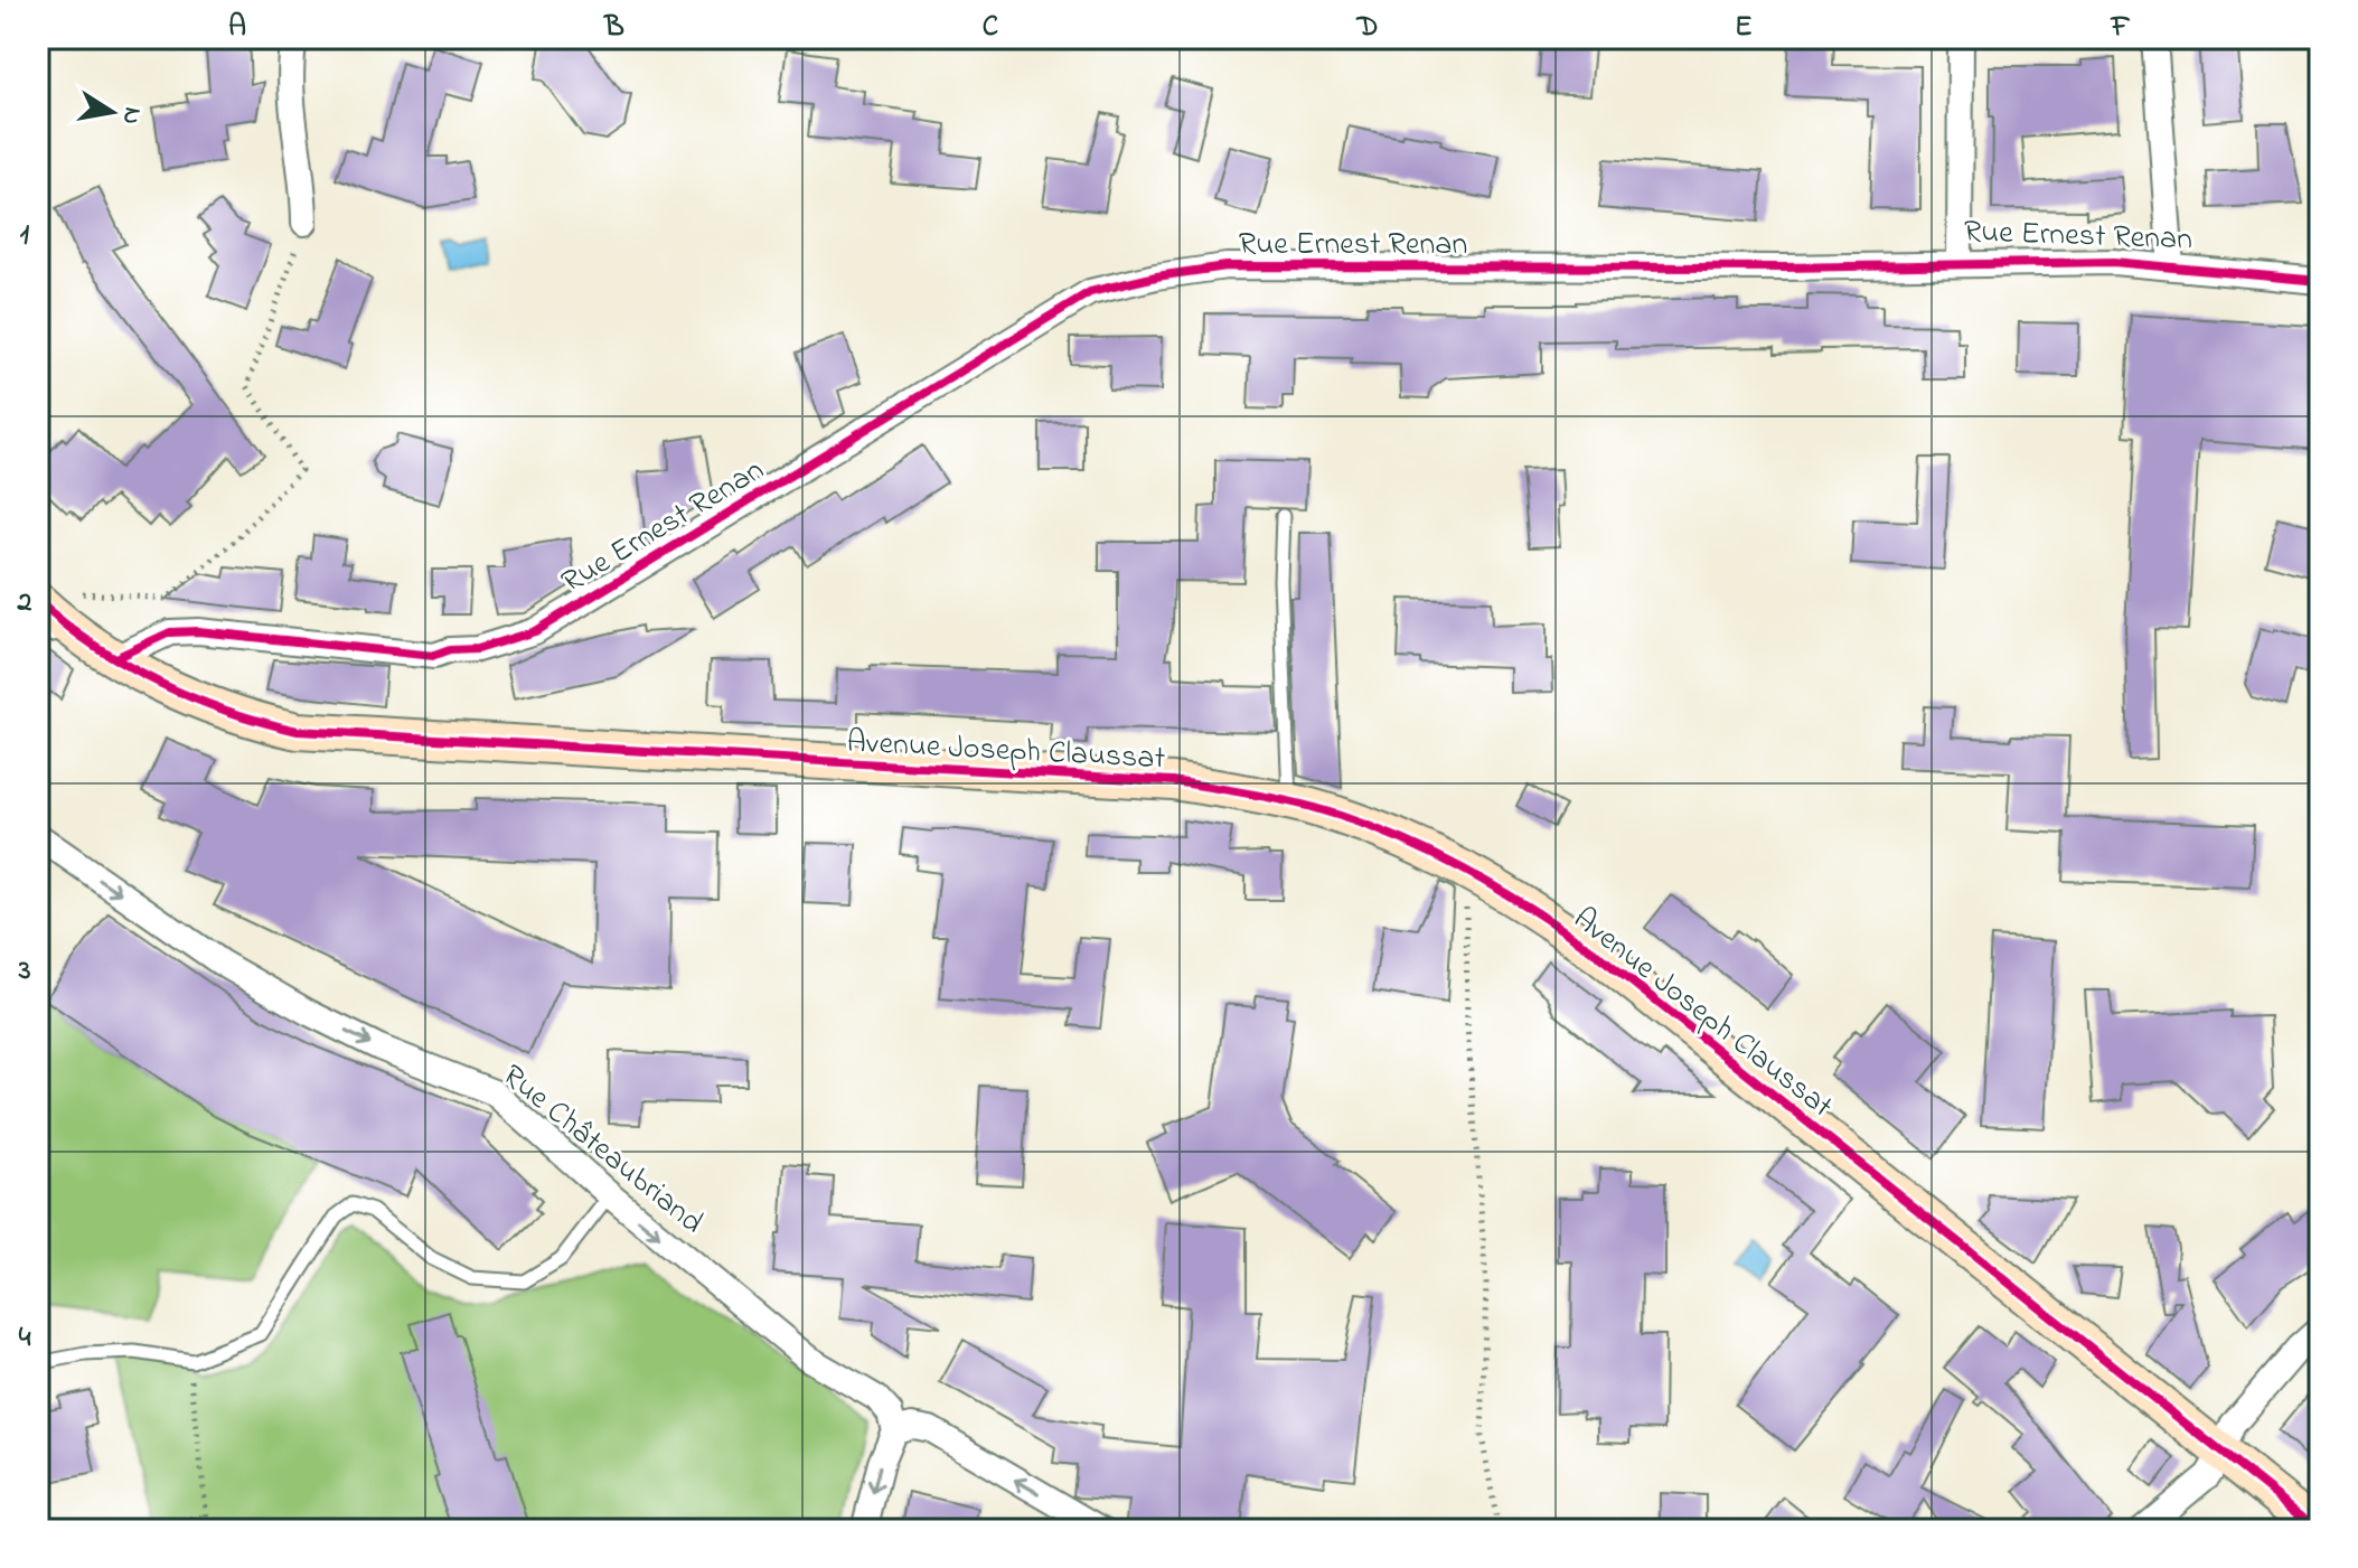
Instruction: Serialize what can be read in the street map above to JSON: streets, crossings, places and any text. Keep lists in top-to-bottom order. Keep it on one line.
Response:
{"streets":{"main road":["Avenue Joseph Claussat"],"street":["Rue Ernest Renan","Rue Châteaubriand"]},"crossings":[["Rue Ernest Renan","Avenue Joseph Claussat"]],"one_way":["Rue Châteaubriand"],"north":"right","grid":{"columns":["A","B","C","D","E","F"],"rows":["1","2","3","4"]}}
